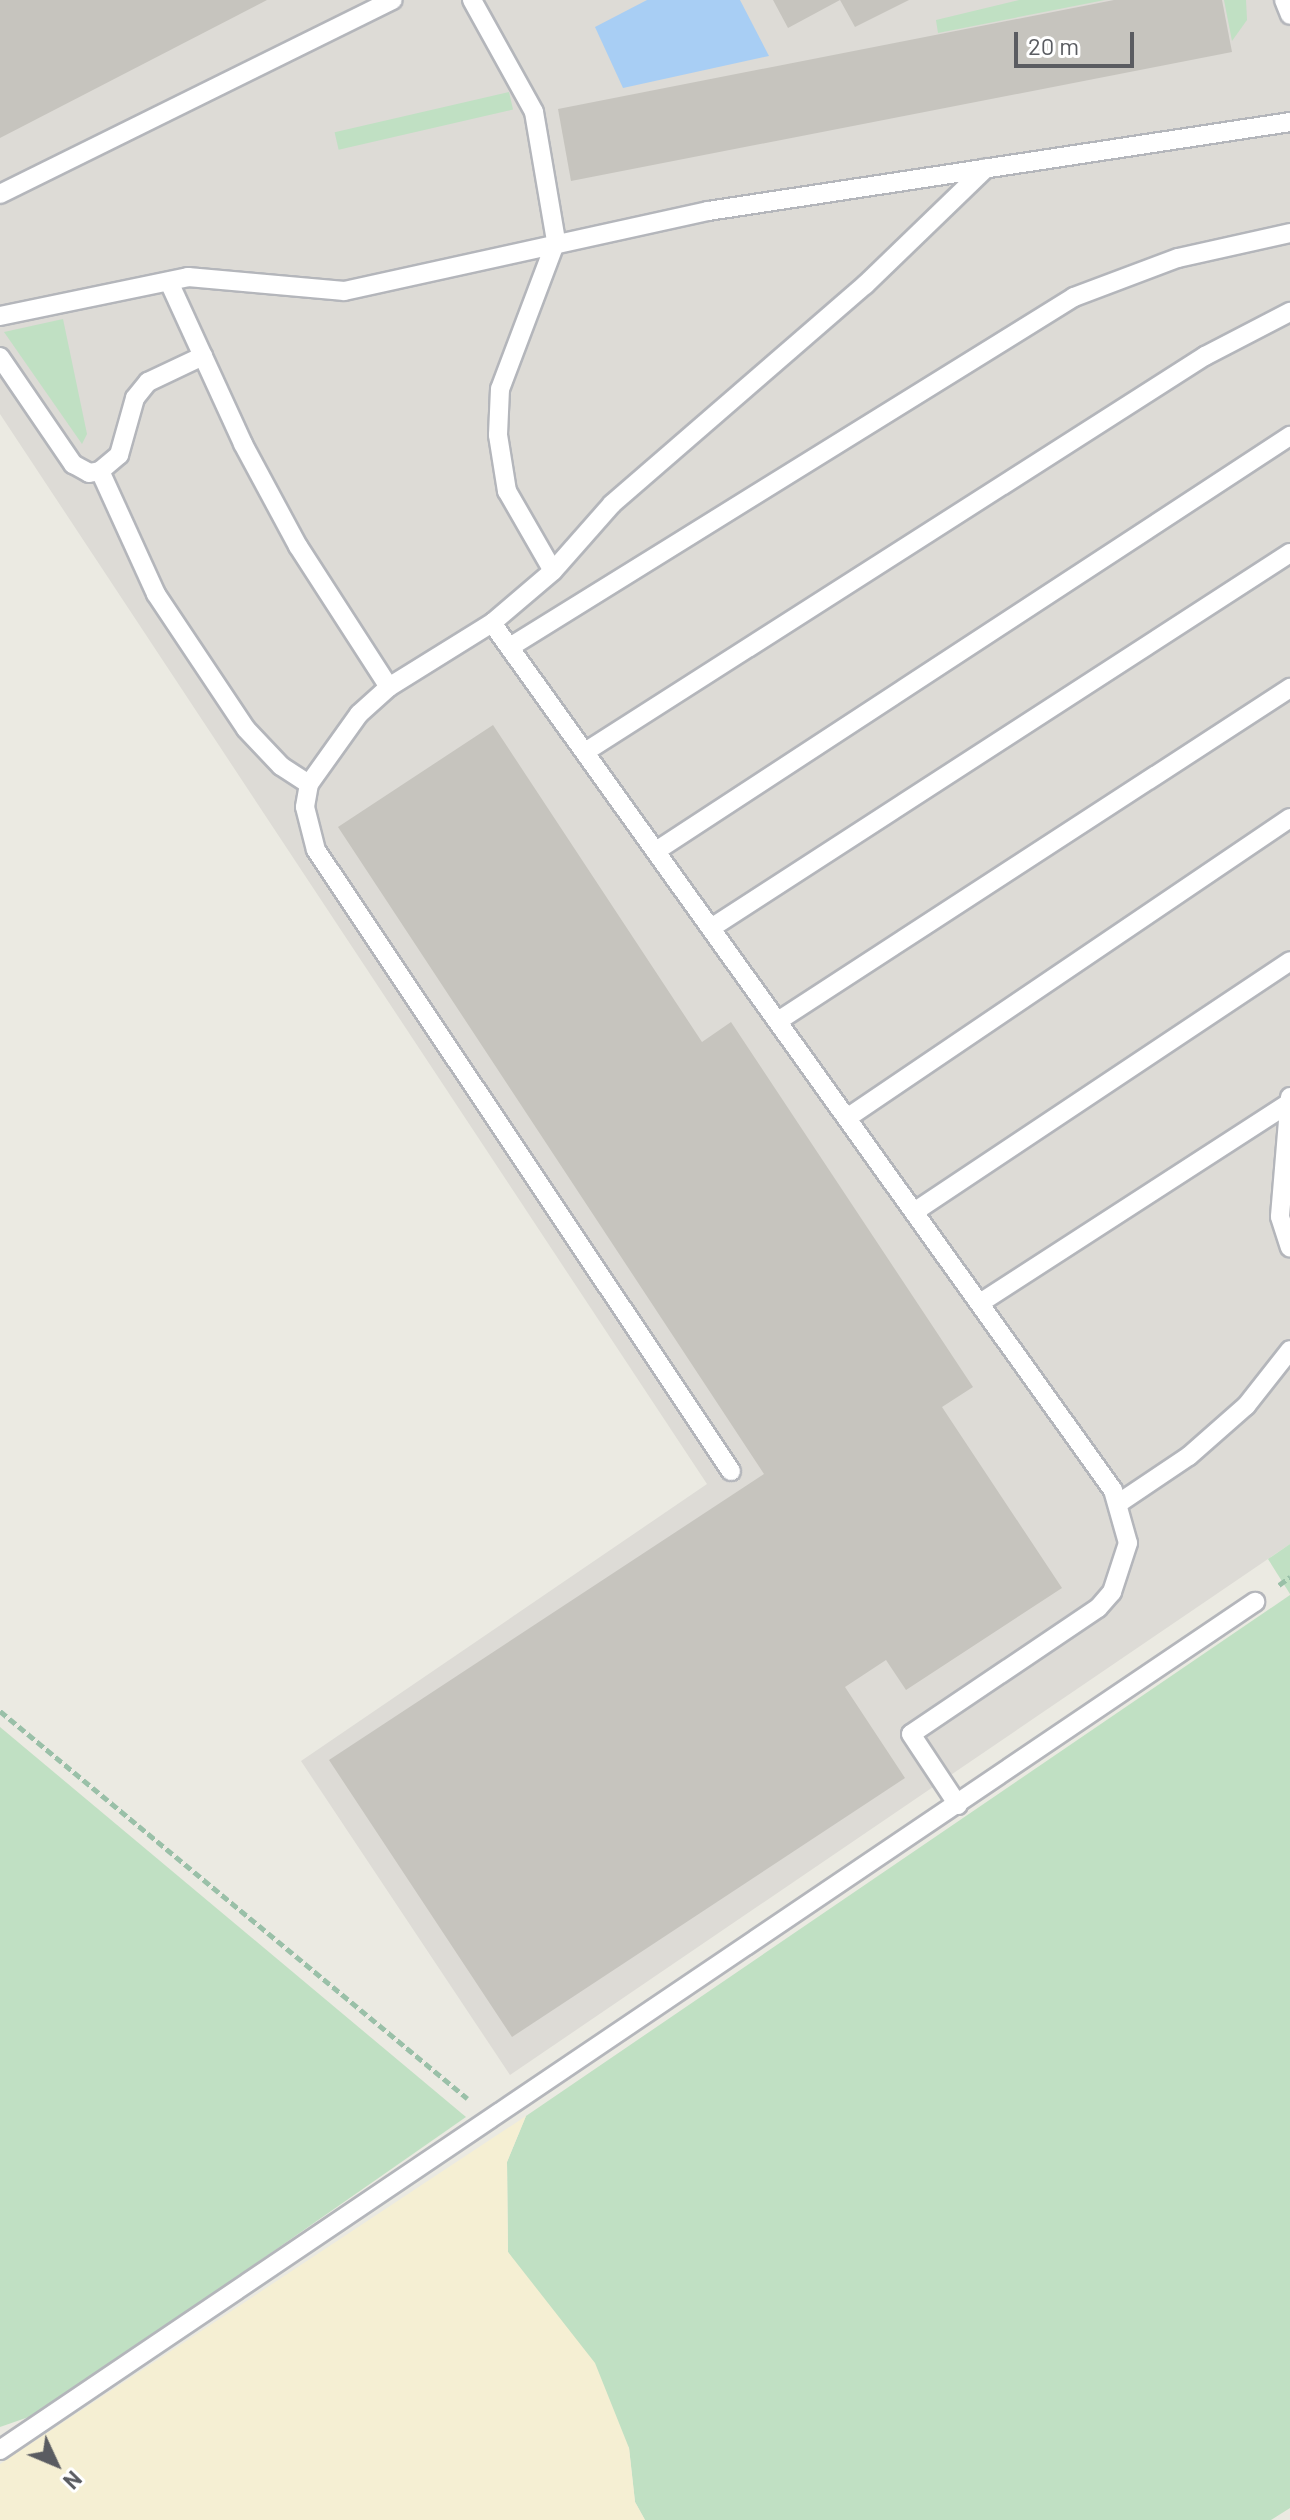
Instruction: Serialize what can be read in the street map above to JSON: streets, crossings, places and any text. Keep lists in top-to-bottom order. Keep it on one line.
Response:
{"scale_bar":"20 m","north":"bottom right"}
